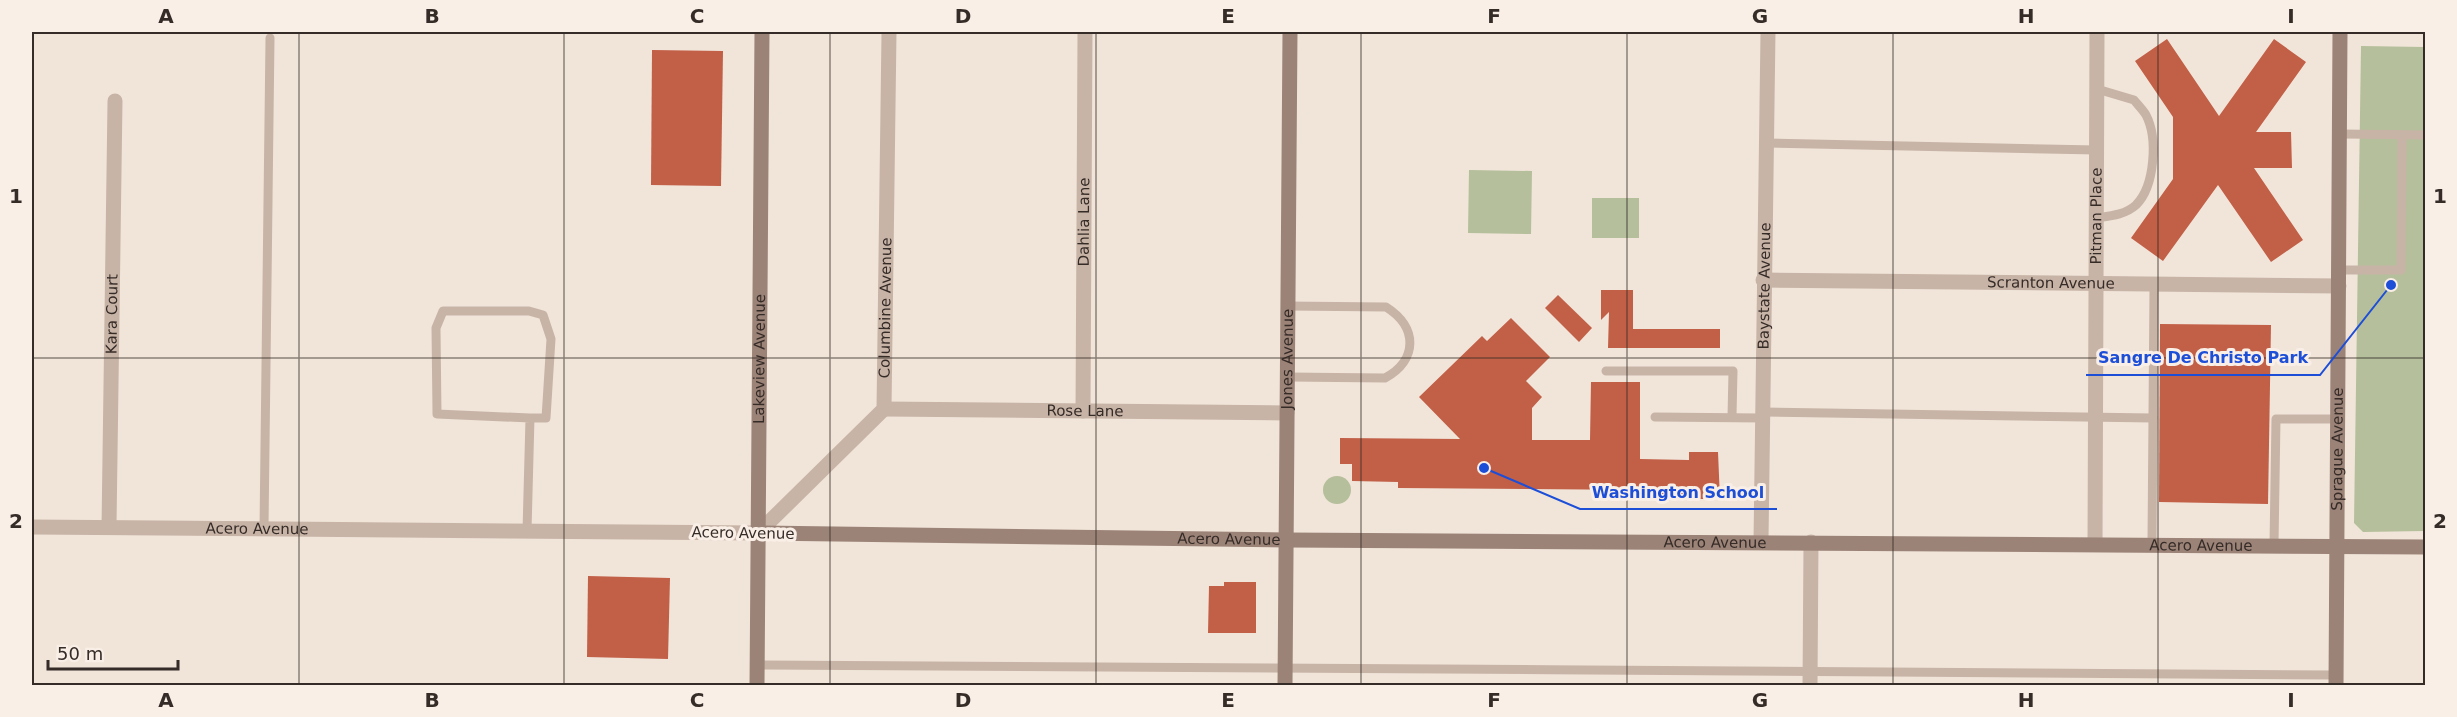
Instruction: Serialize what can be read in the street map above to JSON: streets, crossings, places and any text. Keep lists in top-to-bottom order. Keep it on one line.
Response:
{"streets":{"street":["Pitman Place","Dahlia Lane","Scranton Avenue","Baystate Avenue","Columbine Avenue","Kara Court","Lakeview Avenue","Jones Avenue","Rose Lane","Sprague Avenue","Acero Avenue"]},"crossings":[["Pitman Place","Scranton Avenue"],["Pitman Place","Acero Avenue"],["Dahlia Lane","Rose Lane"],["Scranton Avenue","Baystate Avenue"],["Scranton Avenue","Sprague Avenue"],["Baystate Avenue","Acero Avenue"],["Columbine Avenue","Rose Lane"],["Kara Court","Acero Avenue"],["Lakeview Avenue","Acero Avenue"],["Jones Avenue","Rose Lane"],["Jones Avenue","Acero Avenue"],["Sprague Avenue","Acero Avenue"]],"places":["Sangre De Christo Park","Washington School"],"scale_bar":"50 m","grid":{"columns":["A","B","C","D","E","F","G","H","I"],"rows":["1","2"]}}
